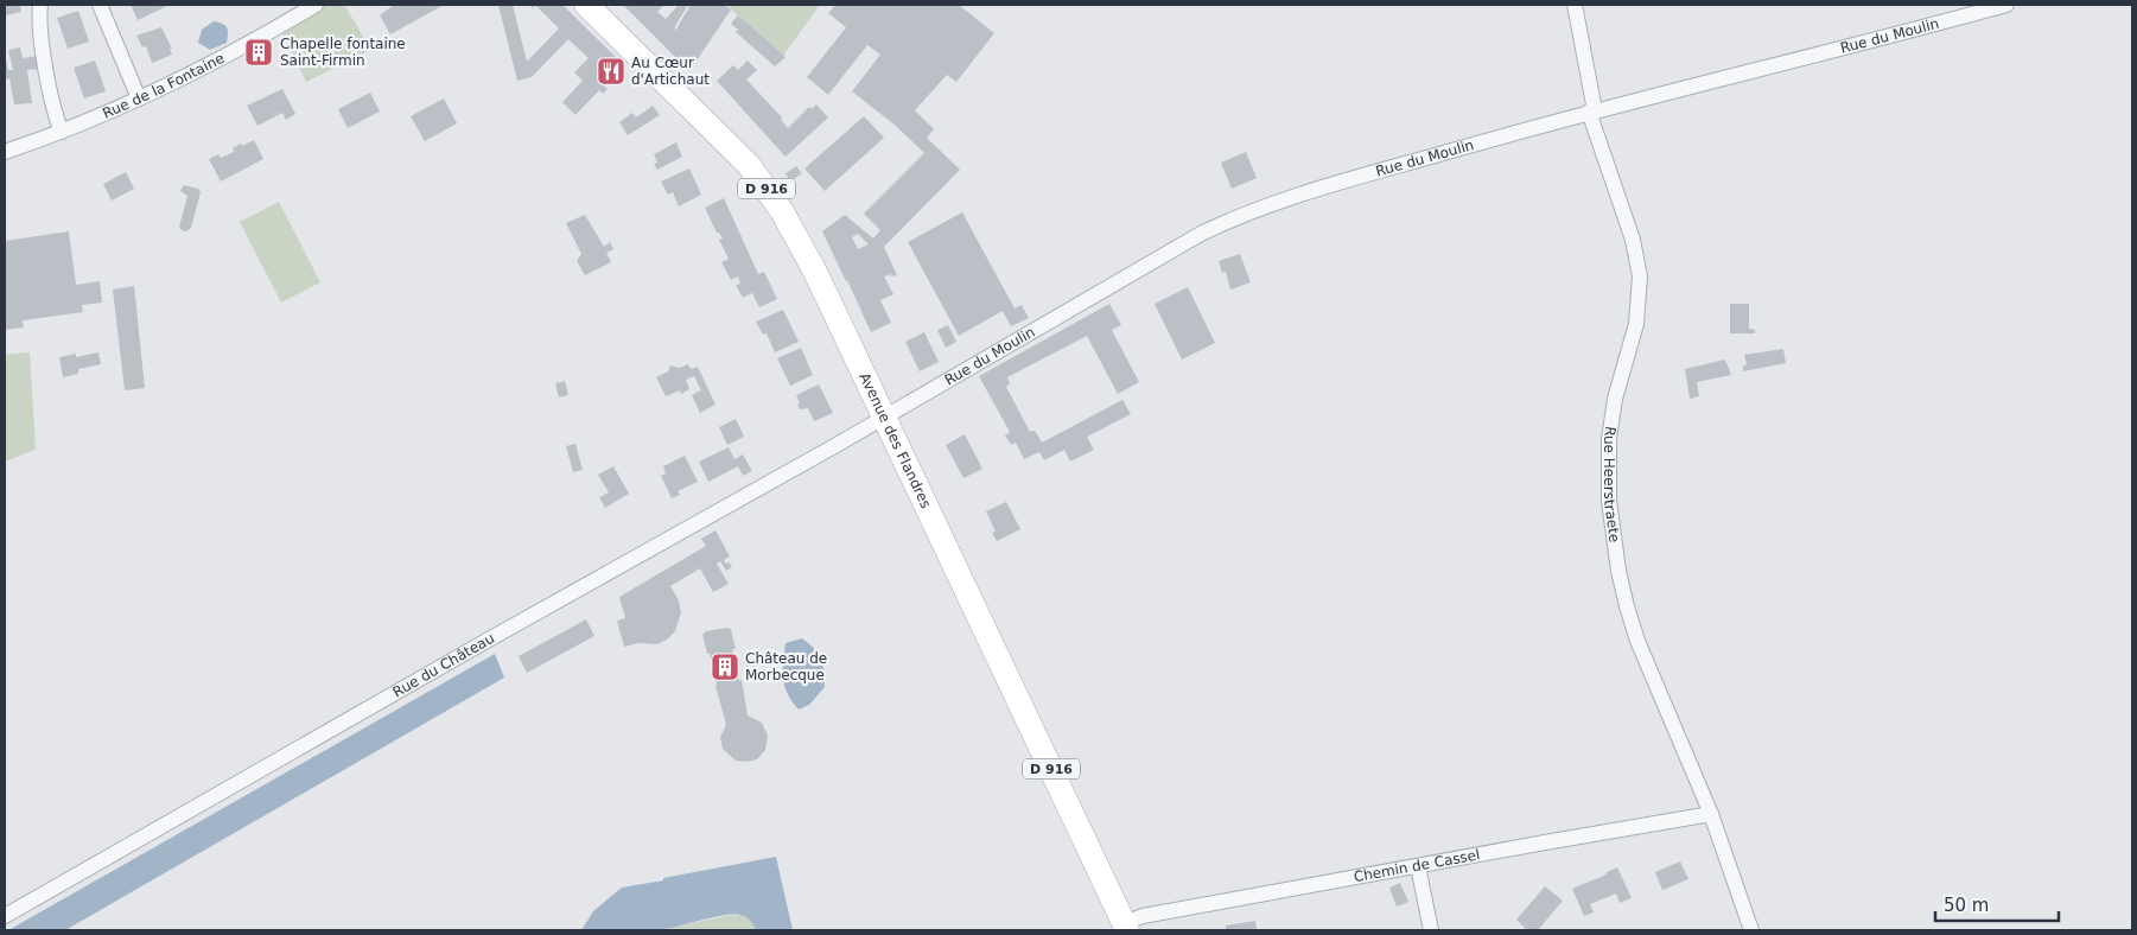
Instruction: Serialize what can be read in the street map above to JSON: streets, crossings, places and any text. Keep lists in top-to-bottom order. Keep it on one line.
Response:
{"streets":{"main road":["D 916","Avenue des Flandres"],"street":["Rue du Moulin","Rue de la Fontaine","Rue Heerstraete","Rue du Château","Chemin de Cassel"]},"crossings":[["Rue du Moulin","Avenue des Flandres"],["Rue du Moulin","Rue Heerstraete"],["Rue du Moulin","Rue du Château"],["Avenue des Flandres","Rue du Château"],["Avenue des Flandres","Chemin de Cassel"],["Rue Heerstraete","Chemin de Cassel"]],"places":{"building":["Chapelle fontaine Saint-Firmin","Château de Morbecque"],"restaurant":["Au Cœur d'Artichaut"]},"scale_bar":"50 m"}
